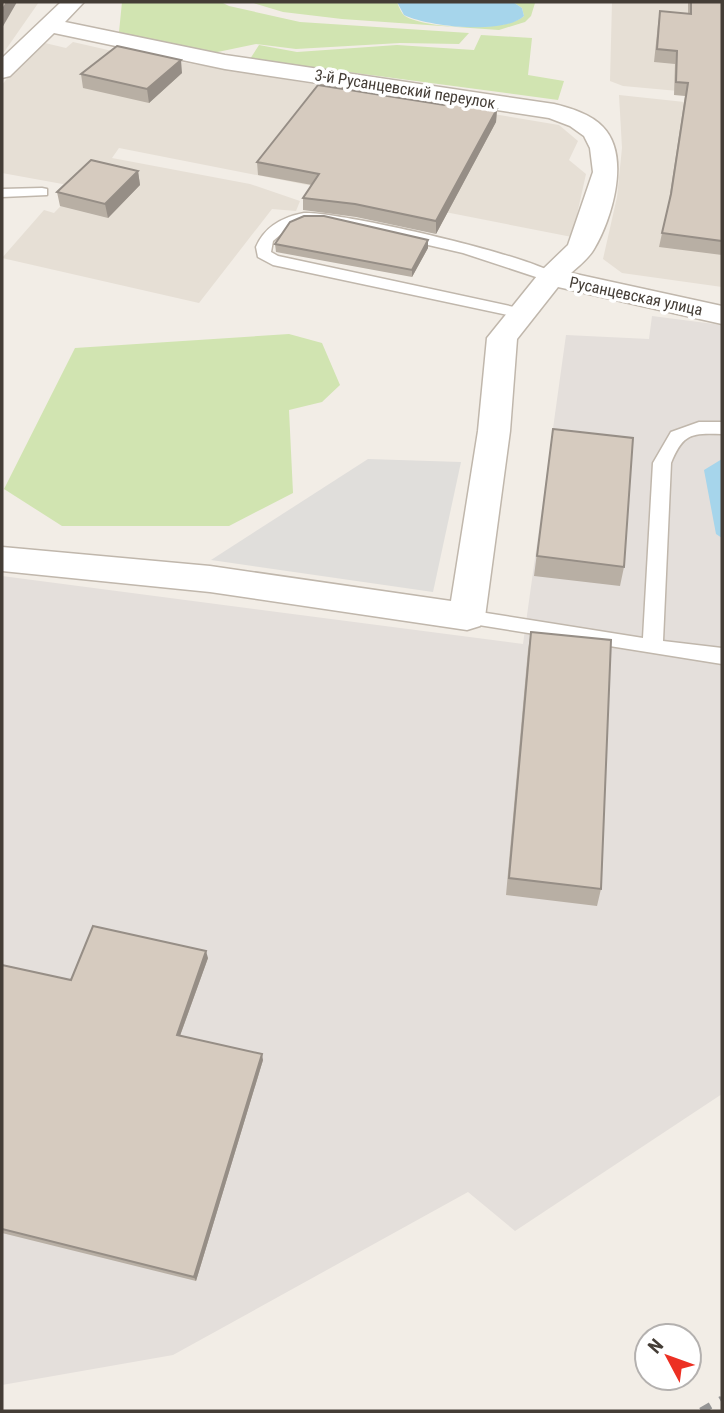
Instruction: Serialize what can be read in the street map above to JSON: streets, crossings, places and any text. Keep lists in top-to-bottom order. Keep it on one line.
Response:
{"streets":{"street":["3-й Русанцевский переулок","Русанцевская улица"]},"crossings":[["3-й Русанцевский переулок","Русанцевская улица"]],"north":"top left"}
